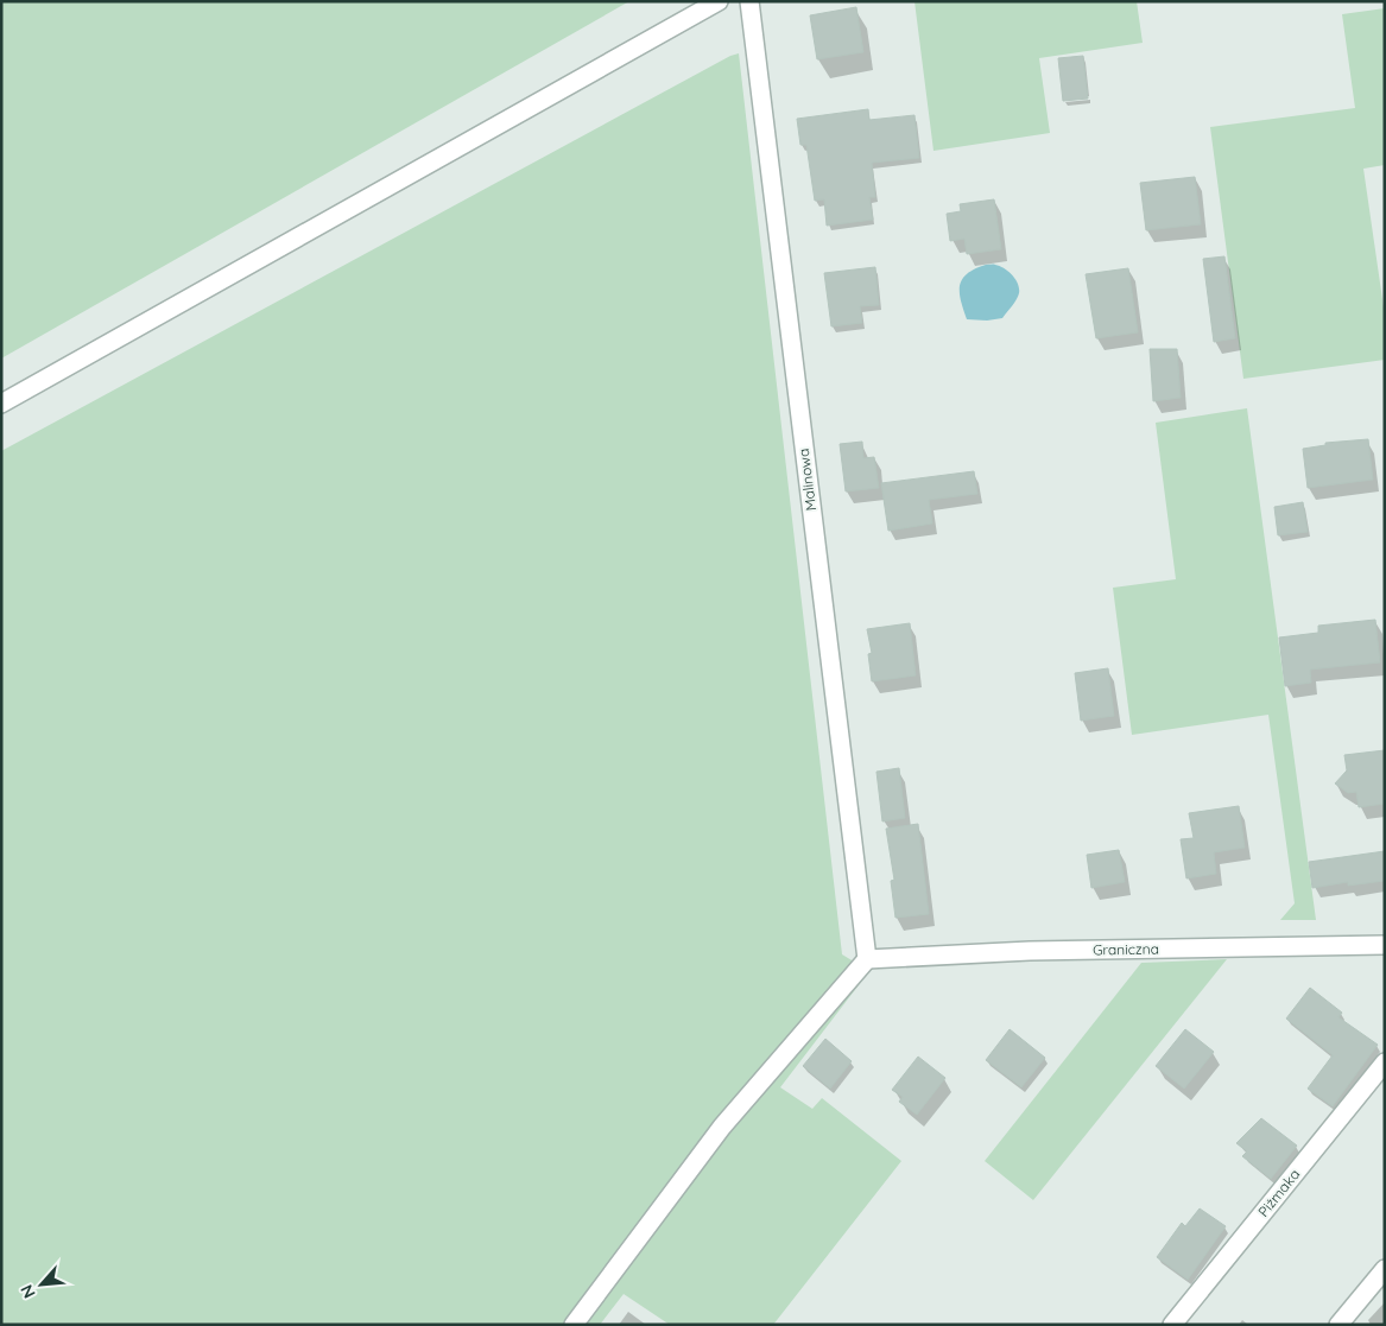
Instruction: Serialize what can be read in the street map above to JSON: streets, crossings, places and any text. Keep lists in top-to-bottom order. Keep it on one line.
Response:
{"streets":{"street":["Malinowa","Graniczna","Piżmaka"]},"crossings":[["Malinowa","Graniczna"]],"north":"bottom left"}
